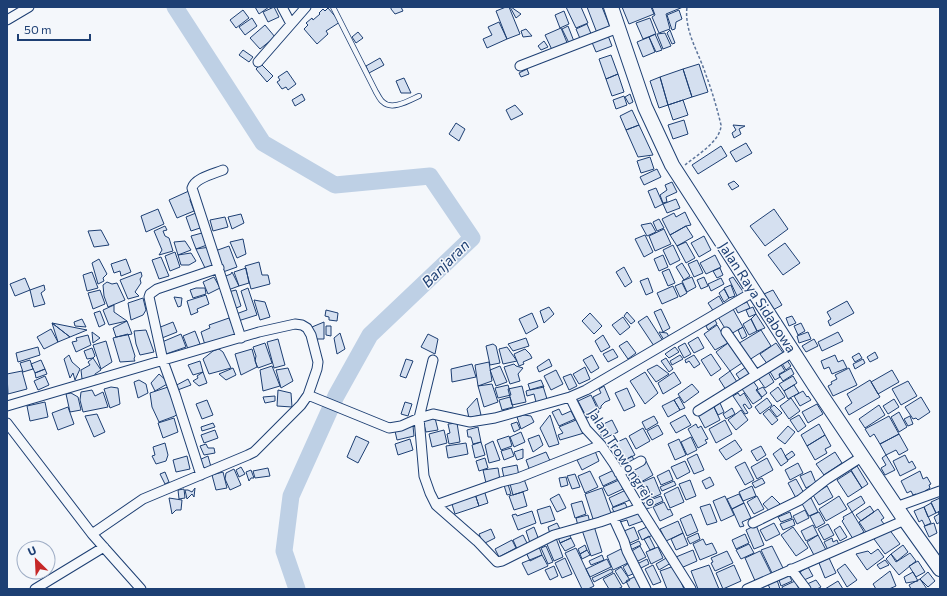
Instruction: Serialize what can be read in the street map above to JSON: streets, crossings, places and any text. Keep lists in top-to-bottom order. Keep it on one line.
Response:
{"streets":{"highway":["Jalan Raya Sidabowa"],"street":["Jalan Trowongrejo"]},"crossings":[["Jalan Raya Sidabowa","Jalan Trowongrejo"]],"water":["Banjaran"],"scale_bar":"50 m","north":"top left"}
